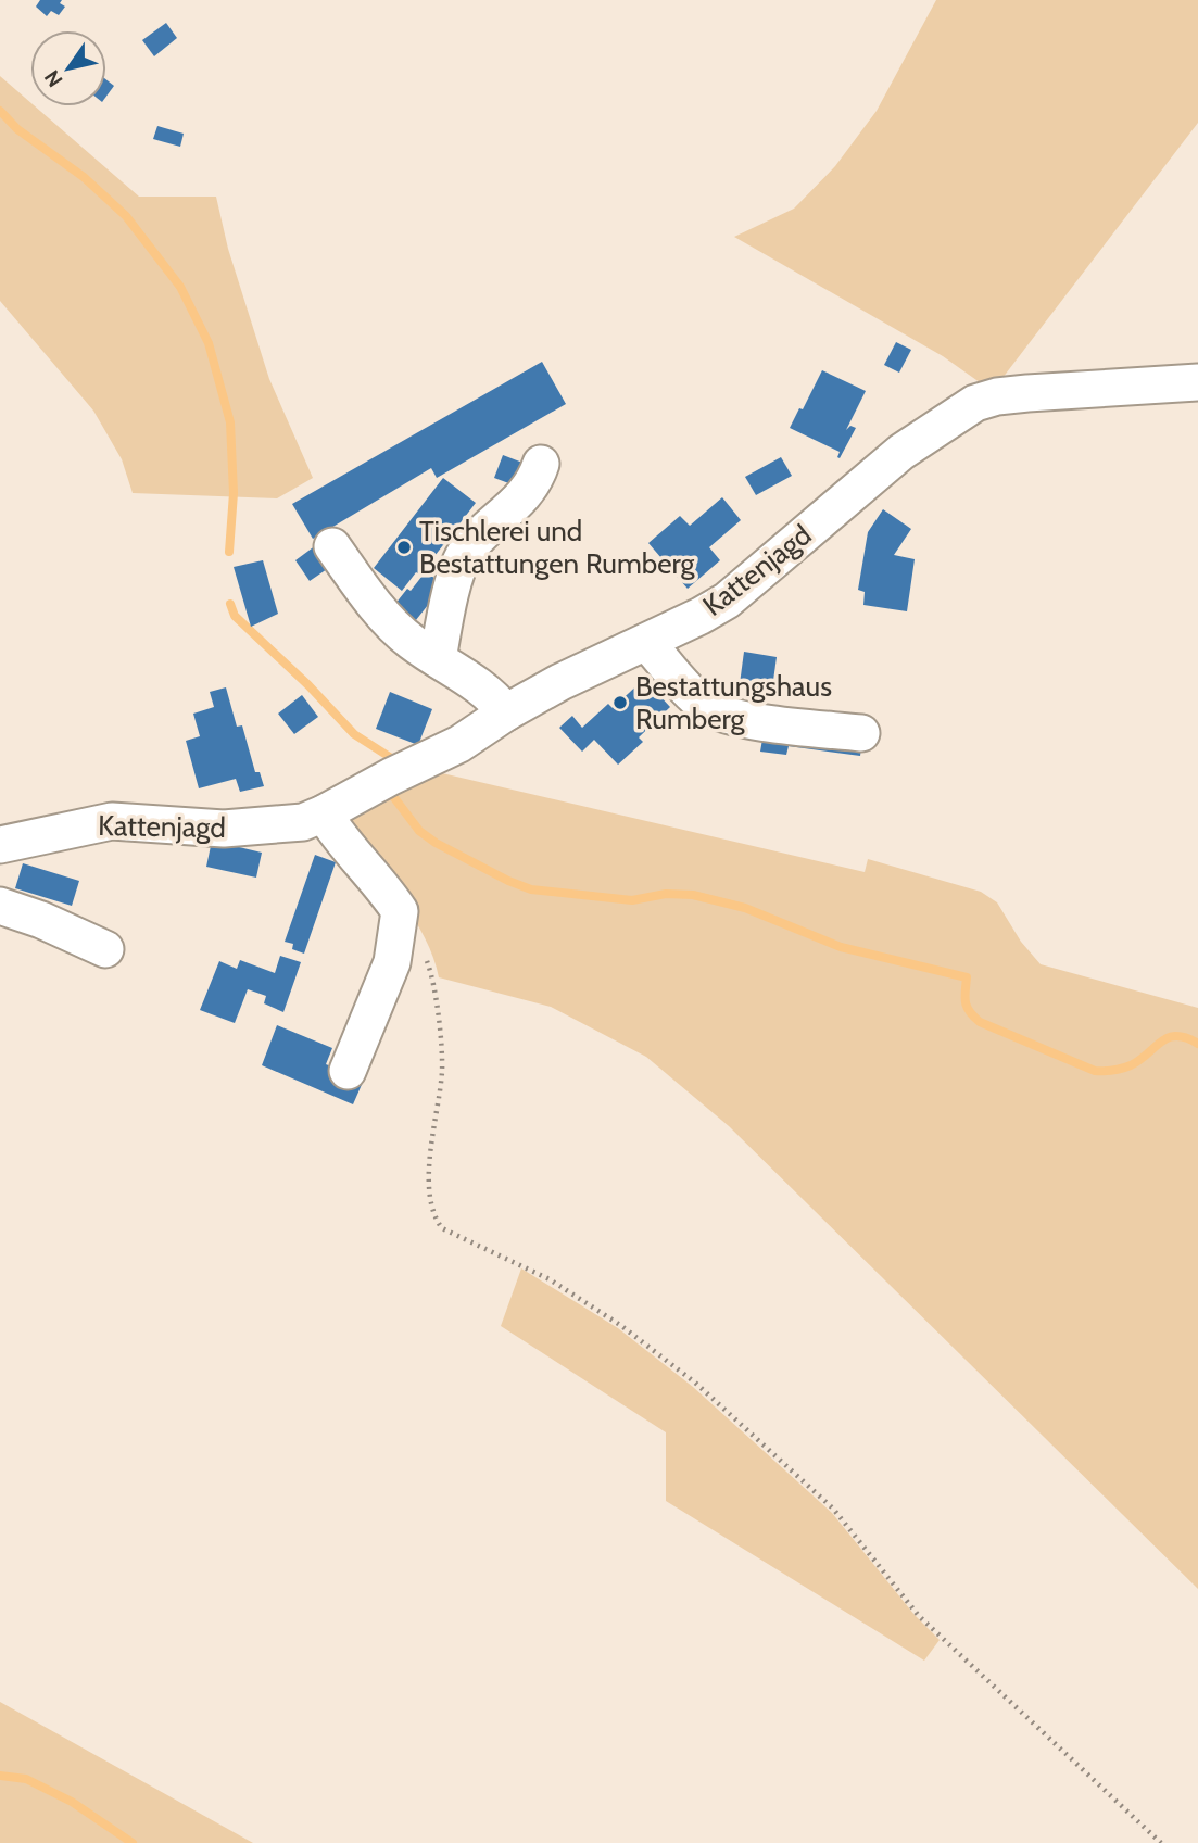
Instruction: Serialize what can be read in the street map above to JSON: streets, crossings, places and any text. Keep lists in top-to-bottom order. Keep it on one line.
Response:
{"streets":{"street":["Kattenjagd"]},"places":["Tischlerei und Bestattungen Rumberg","Bestattungshaus Rumberg"],"north":"bottom left"}
